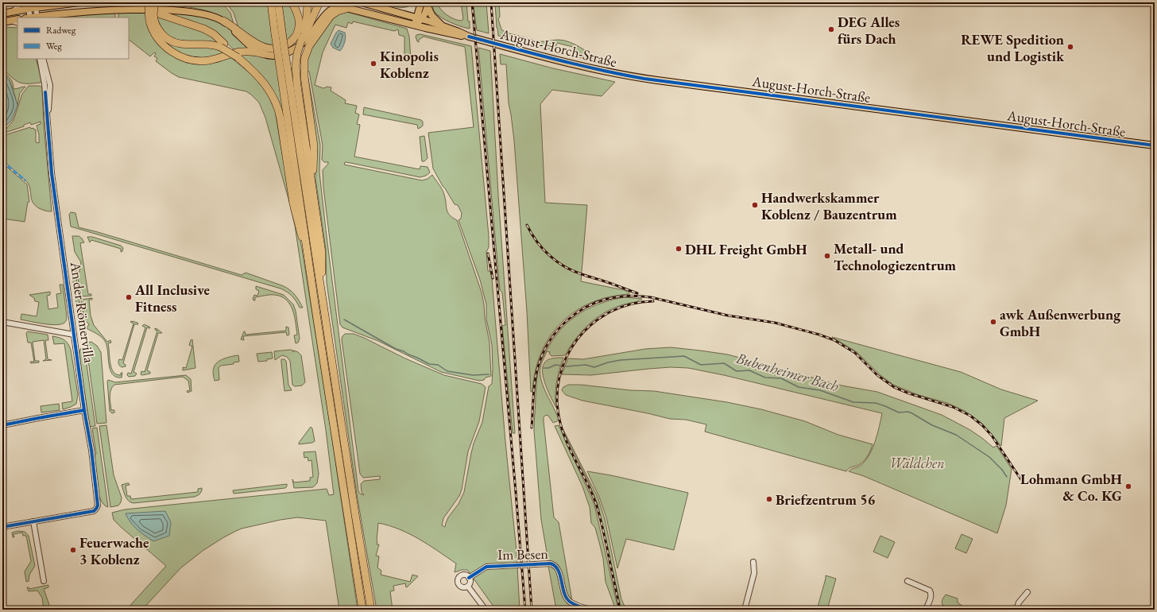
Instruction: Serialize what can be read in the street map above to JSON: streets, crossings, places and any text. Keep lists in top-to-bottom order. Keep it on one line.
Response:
{"streets":{"main road":["August-Horch-Straße"],"street":["An der Römervilla","Im Besen"]},"water":["Bubenheimer Bach"],"parks":["Wäldchen"],"places":["DEG Alles fürs Dach","REWE Spedition und Logistik","Kinopolis Koblenz","Handwerkskammer Koblenz / Bauzentrum","DHL Freight GmbH","Metall- und Technologiezentrum","All Inclusive Fitness","awk Außenwerbung GmbH","Lohmann GmbH & Co. KG","Briefzentrum 56","Feuerwache 3 Koblenz"],"legend":["Radweg","Weg"]}
